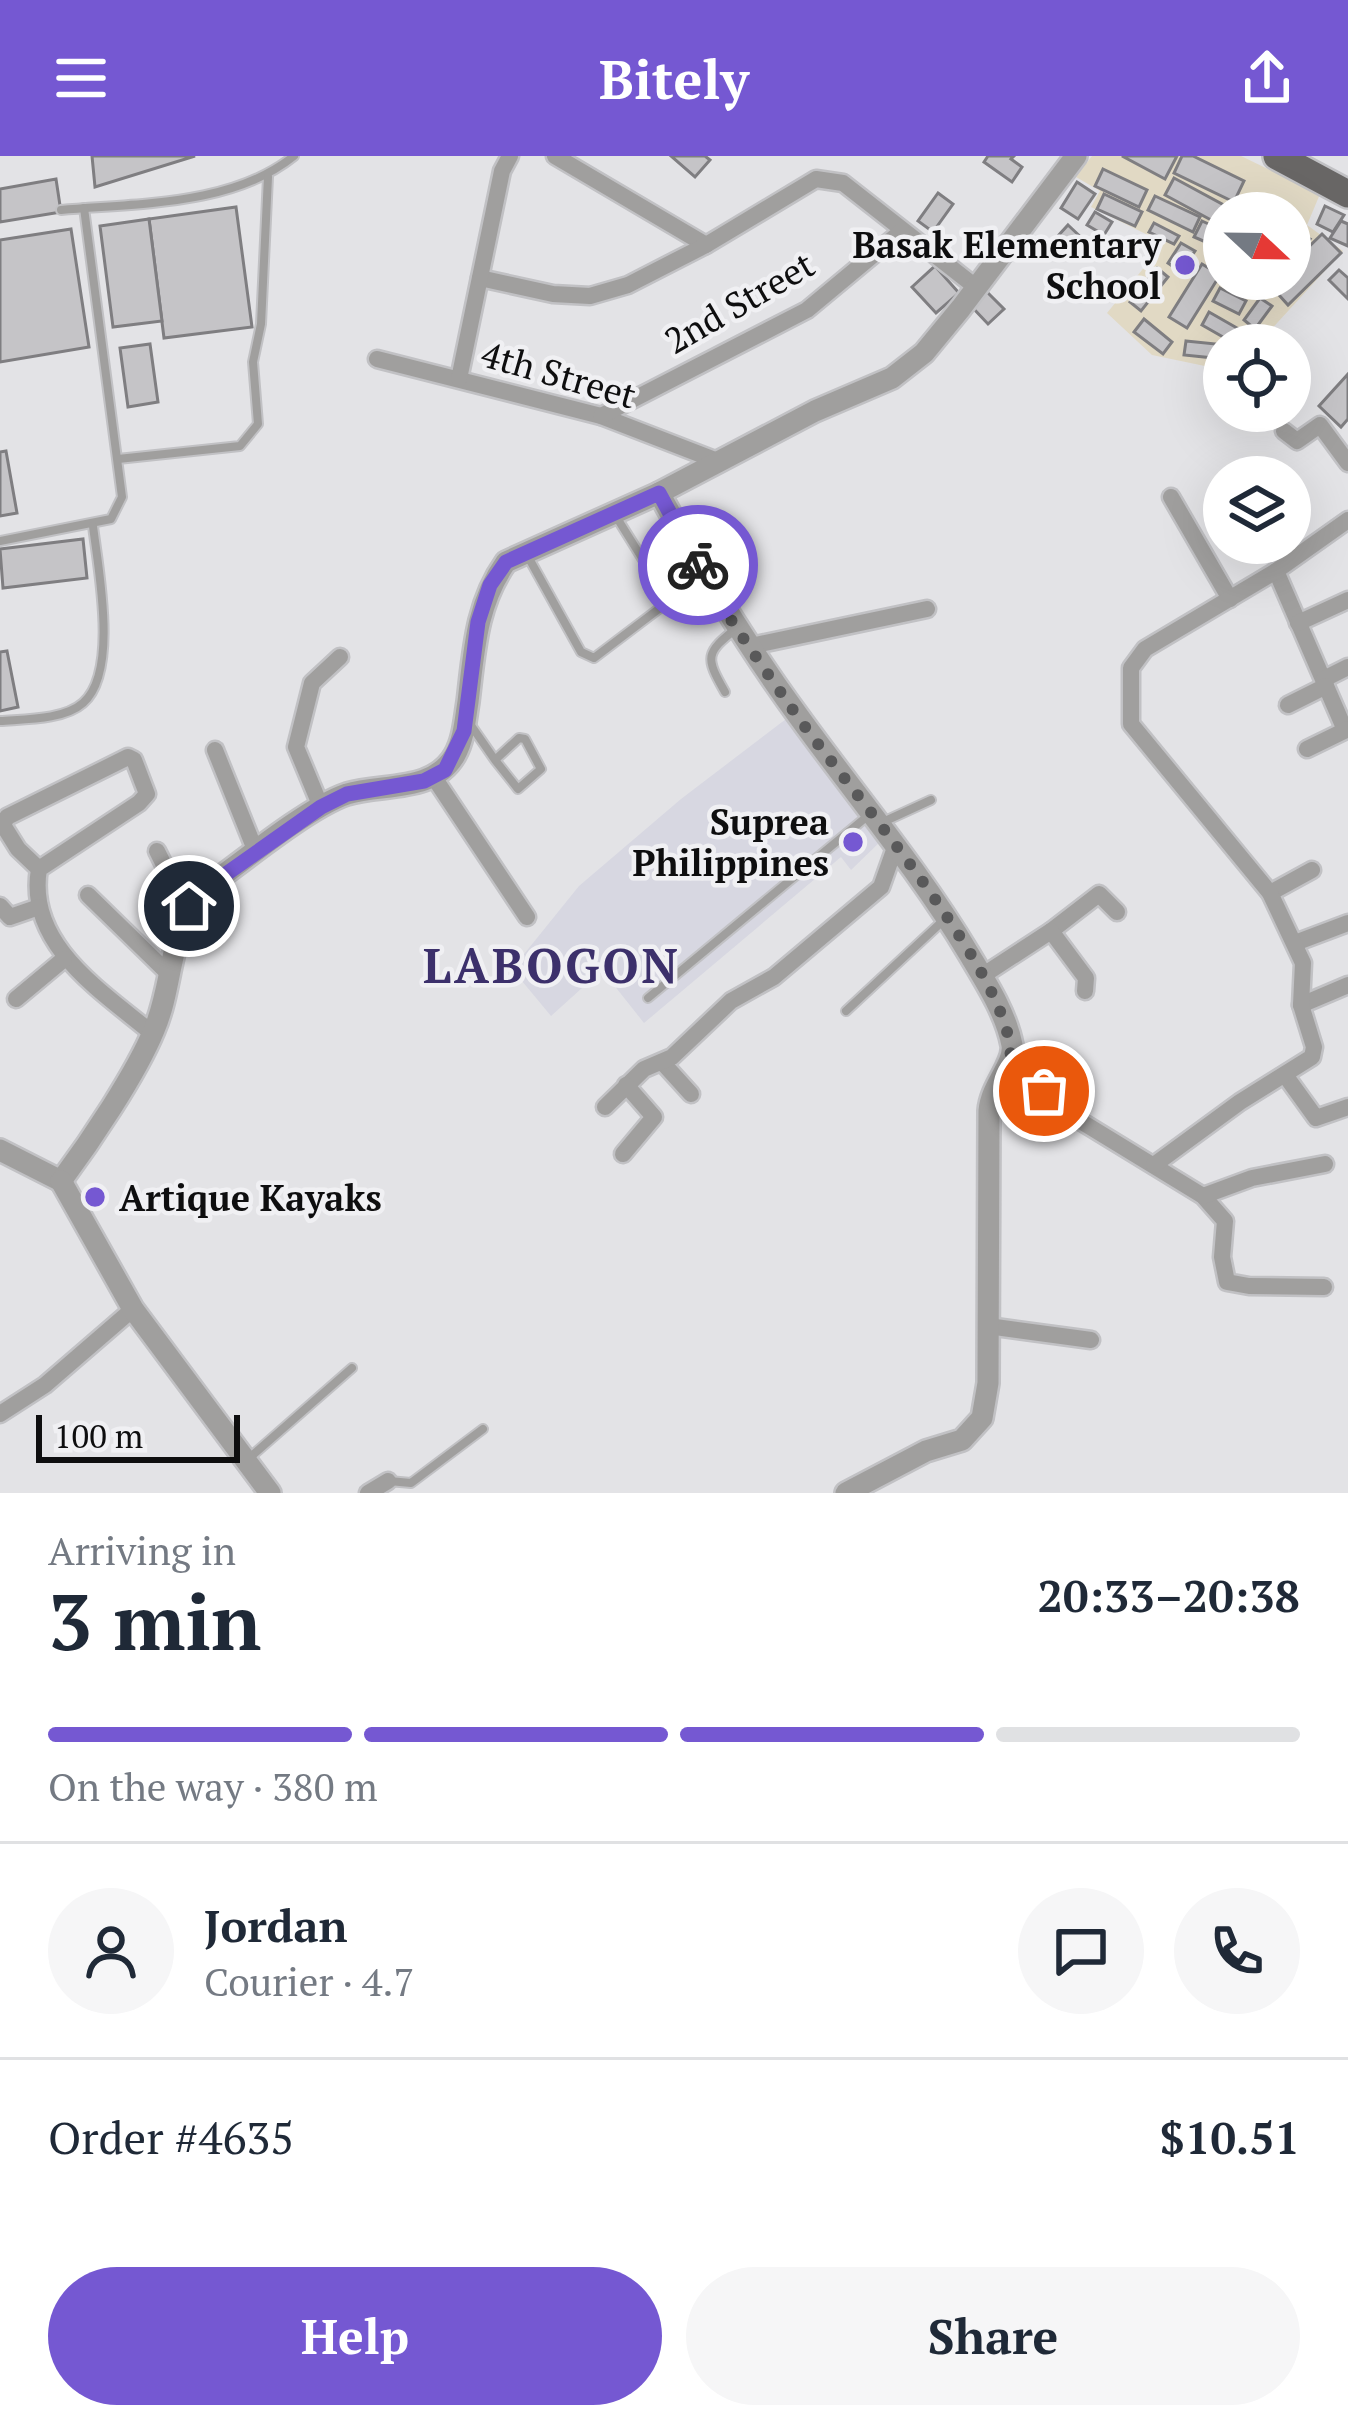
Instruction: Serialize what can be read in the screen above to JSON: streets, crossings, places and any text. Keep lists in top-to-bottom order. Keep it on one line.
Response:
{"streets":{"street":["2nd Street","4th Street"]},"crossings":[["2nd Street","4th Street"]],"districts":["LABOGON"],"places":["Basak Elementary School","Suprea Philippines","Artique Kayaks"],"scale_bar":"100 m","north":"right","page":{"header":"Bitely","scale":"100 m","heading":["3 min","Arriving in","20:33–20:38"],"panel":["Jordan","Courier · 4.7","Order #4635","$10.51"],"bar":"On the way · 380 m","buttons":["Help","Share"]}}
